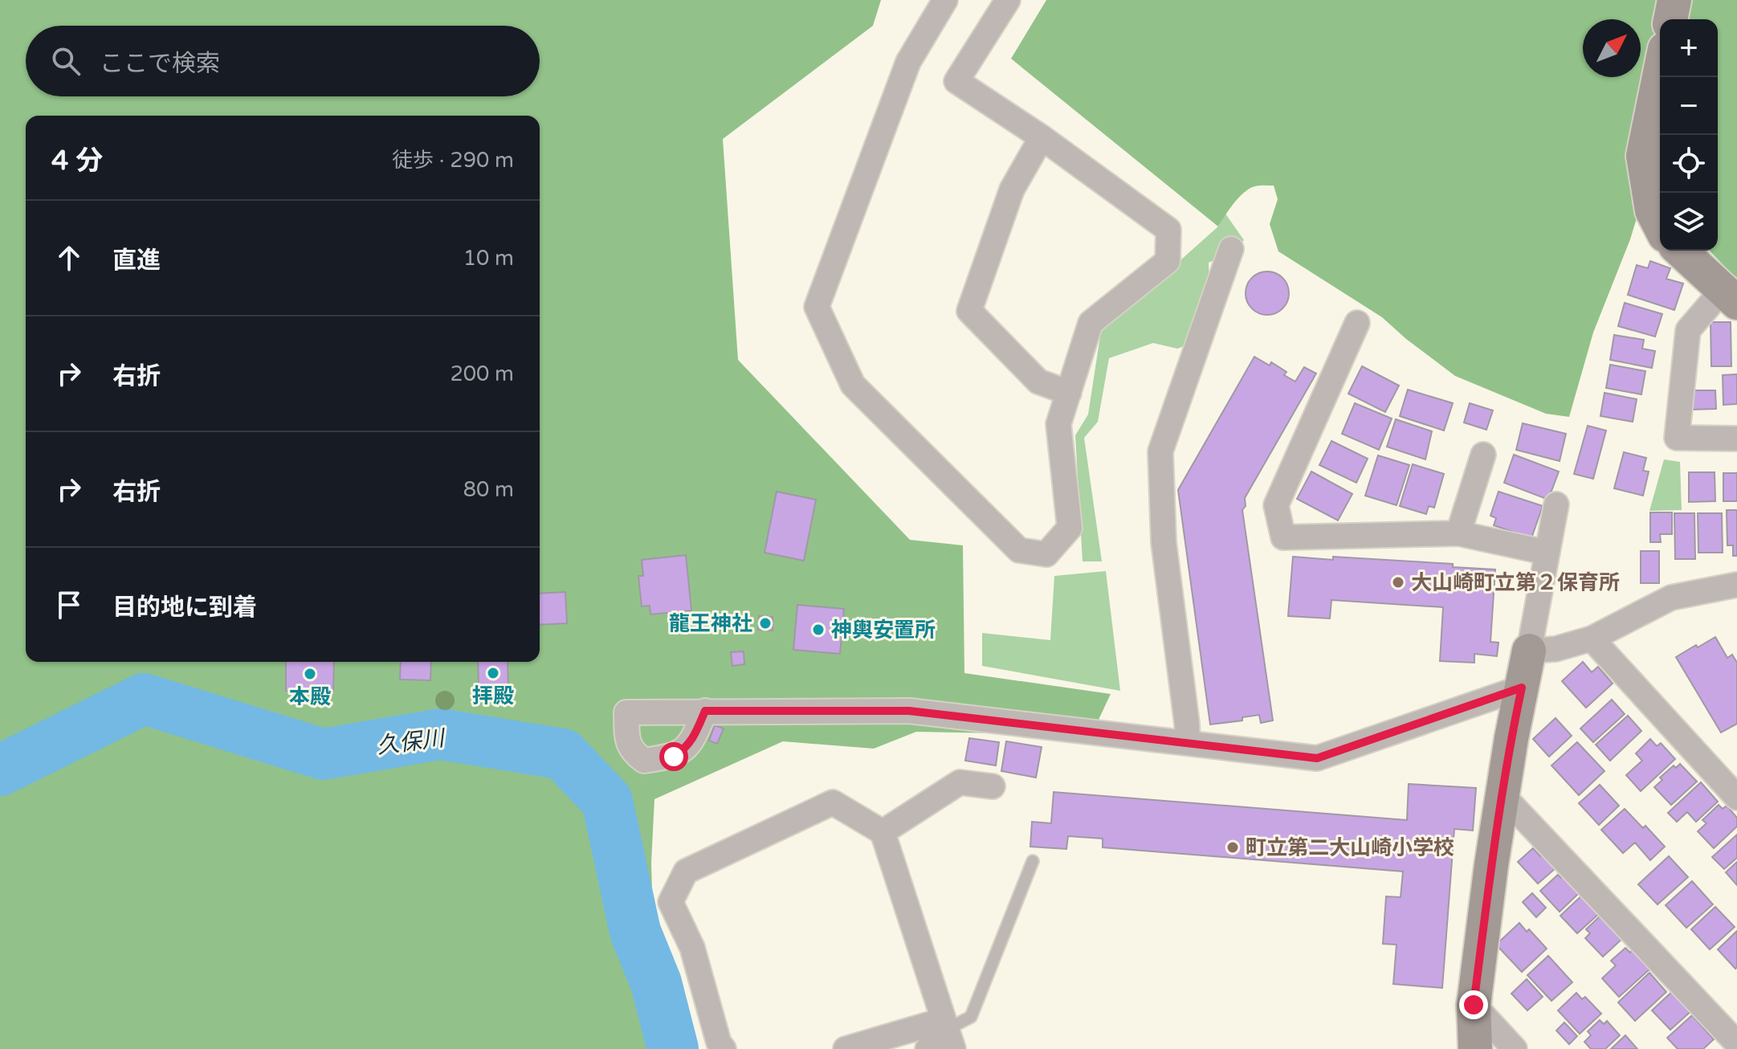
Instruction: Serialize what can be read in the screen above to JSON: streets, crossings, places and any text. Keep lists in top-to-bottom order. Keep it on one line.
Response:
{"water":["久保川"],"places":["大山崎町立第２保育所","龍王神社","神輿安置所","拝殿","本殿","町立第二大山崎小学校"],"north":"top right","page":{"map_buttons":["+","−"],"search":"ここで検索","heading":["4 分","徒歩 · 290 m"],"list":[["直進","10 m"],["右折","200 m"],["右折","80 m"],"目的地に到着"]}}
